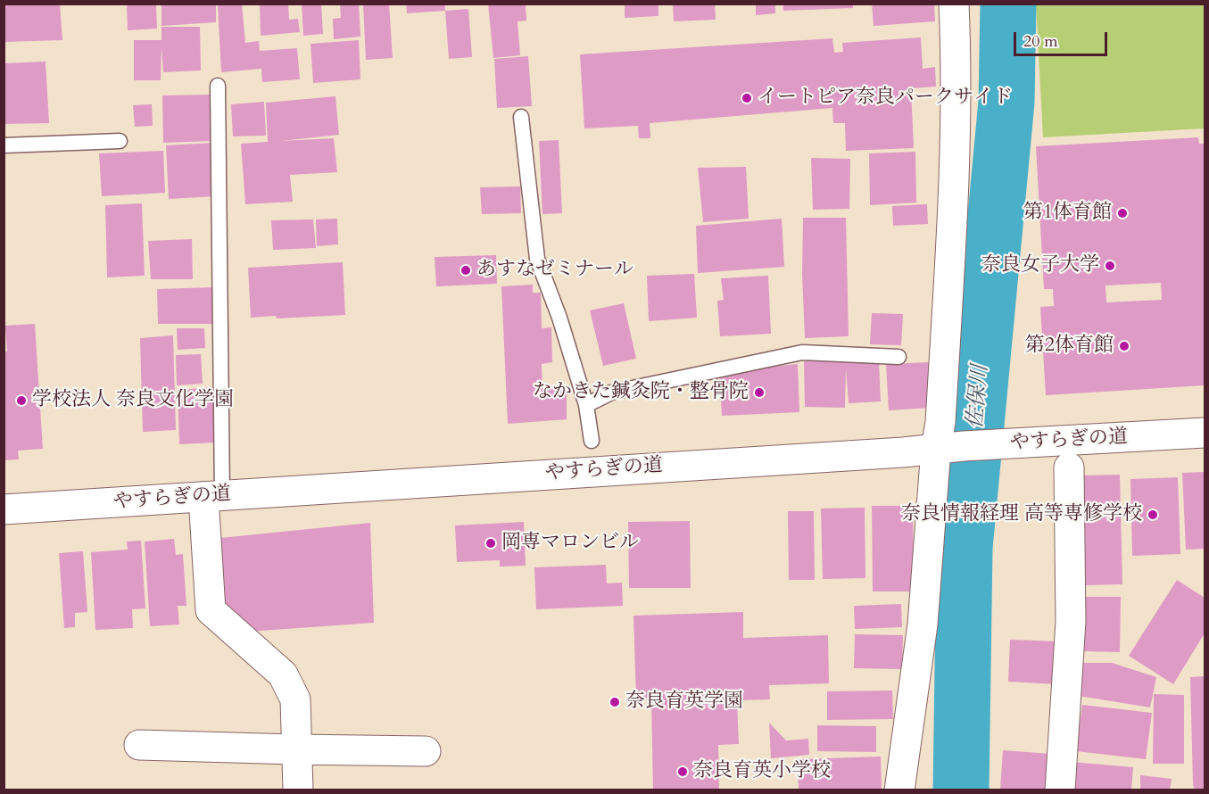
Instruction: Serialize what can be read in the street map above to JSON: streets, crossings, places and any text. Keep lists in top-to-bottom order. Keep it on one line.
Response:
{"streets":{"street":["やすらぎの道"]},"water":["佐保川"],"places":["イートピア奈良パークサイド","第1体育館","奈良女子大学","あすなゼミナール","第2体育館","なかきた鍼灸院・整骨院","学校法人 奈良文化学園","奈良情報経理 高等専修学校","岡専マロンビル","奈良育英学園","奈良育英小学校"],"scale_bar":"20 m"}
